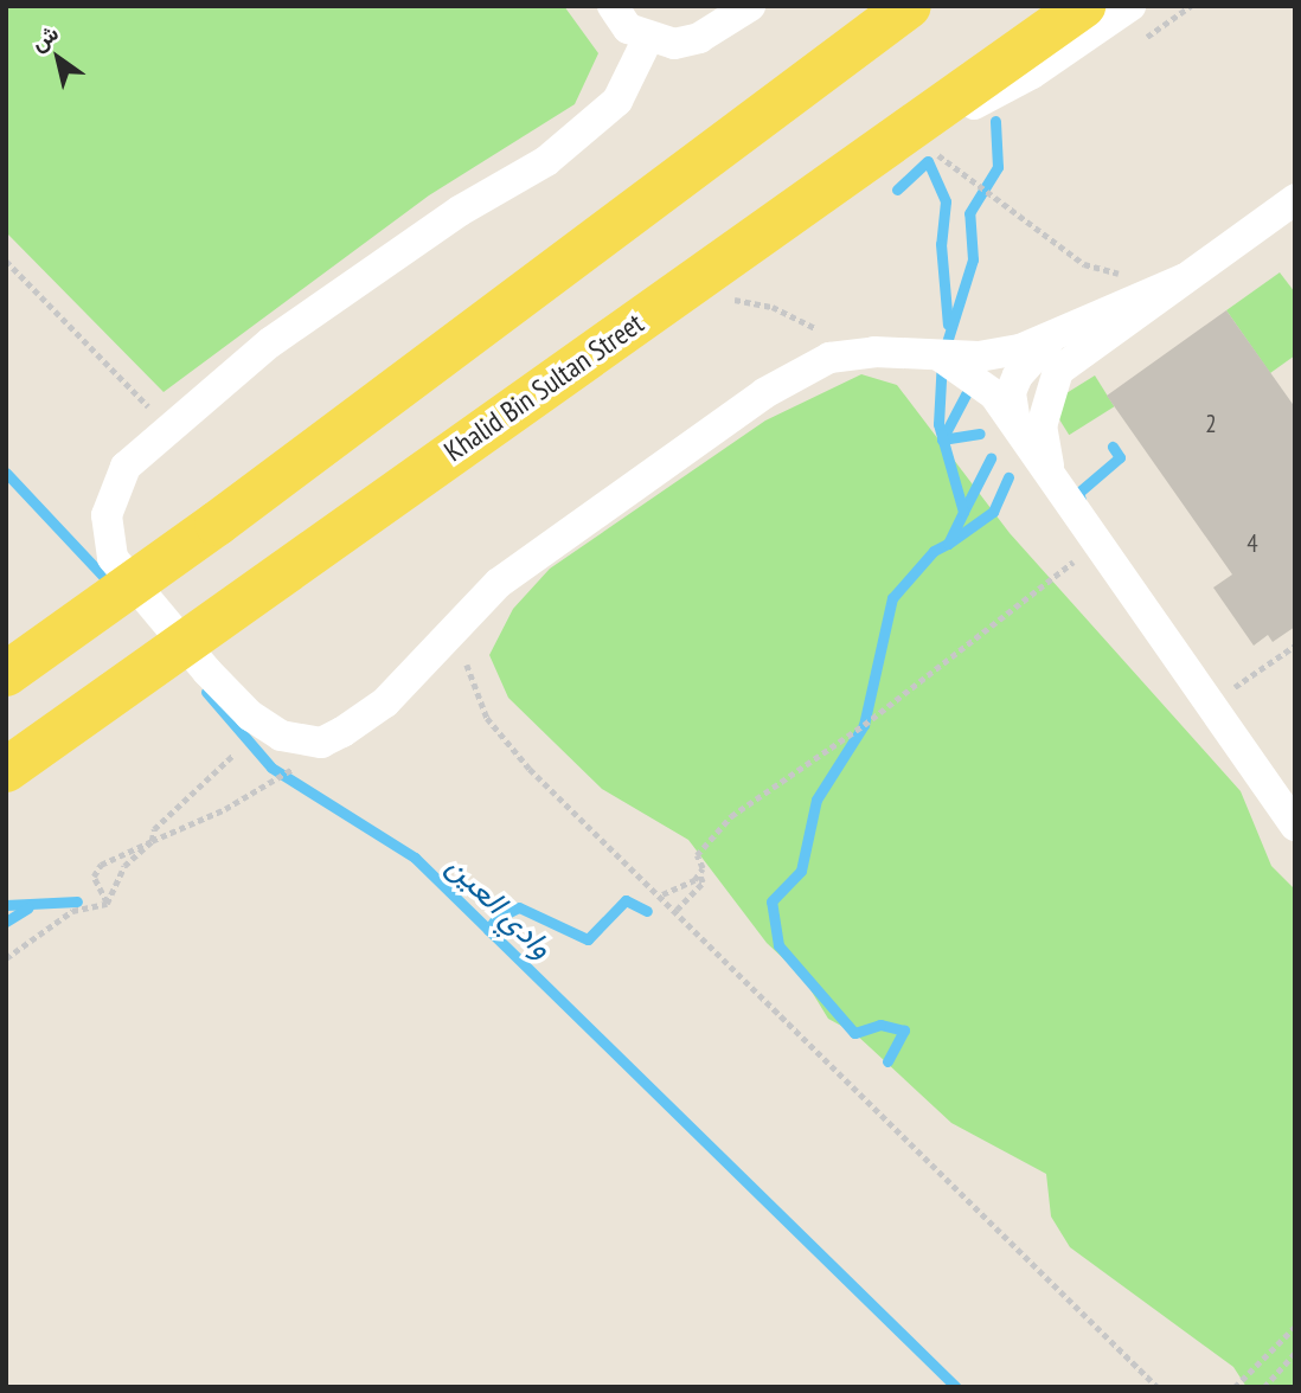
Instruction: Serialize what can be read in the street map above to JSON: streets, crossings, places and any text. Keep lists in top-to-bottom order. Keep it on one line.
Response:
{"streets":{"main road":["Khalid Bin Sultan Street"]},"water":["وادي العين"],"house_numbers":["2","4"],"north":"top left"}
